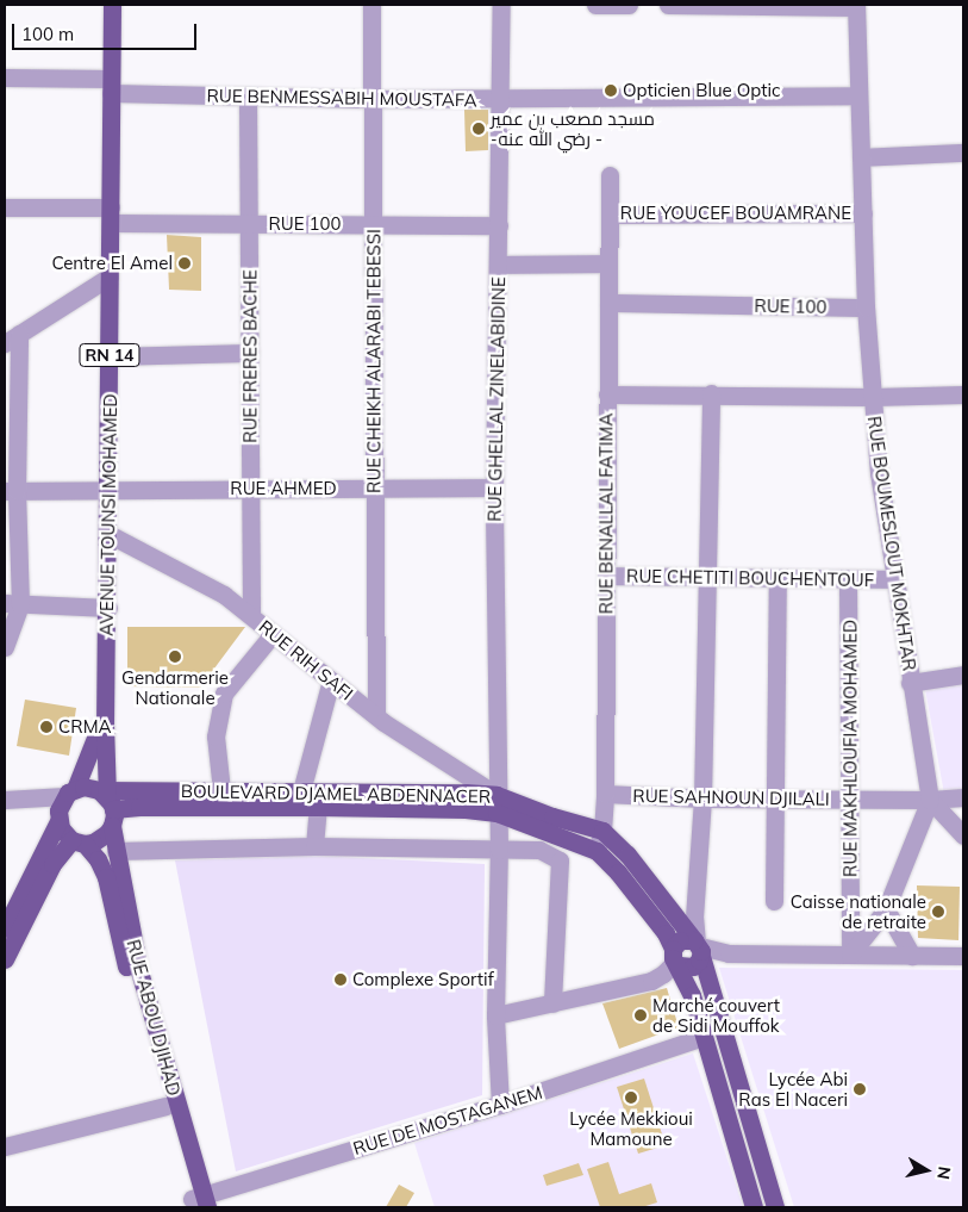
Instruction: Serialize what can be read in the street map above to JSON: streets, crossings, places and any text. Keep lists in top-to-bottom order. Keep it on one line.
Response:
{"streets":{"main road":["RN 14","AVENUE TOUNSI MOHAMED","BOULEVARD DJAMEL ABDENNACER","RUE ABOU DJIHAD"],"street":["RUE BENMESSABIH MOUSTAFA","RUE YOUCEF BOUAMRANE","RUE 100","RUE FRERES BACHE","RUE CHEIKH ALARABI TEBESSI","RUE GHELLAL ZINELABIDINE","RUE AHMED","RUE BENALLAL FATIMA","RUE BOUMESLOUT MOKHTAR","RUE CHETITI BOUCHENTOUF","RUE RIH SAFI","RUE MAKHLOUFIA MOHAMED","RUE SAHNOUN DJILALI","RUE DE MOSTAGANEM"]},"crossings":[["RUE BENMESSABIH MOUSTAFA","RUE FRERES BACHE"],["RUE BENMESSABIH MOUSTAFA","RUE CHEIKH ALARABI TEBESSI"],["RUE BENMESSABIH MOUSTAFA","RUE GHELLAL ZINELABIDINE"],["RUE BENMESSABIH MOUSTAFA","AVENUE TOUNSI MOHAMED"],["RUE BENMESSABIH MOUSTAFA","RUE BOUMESLOUT MOKHTAR"],["RUE YOUCEF BOUAMRANE","RUE BENALLAL FATIMA"],["RUE YOUCEF BOUAMRANE","RUE BOUMESLOUT MOKHTAR"],["RUE 100","RUE FRERES BACHE"],["RUE 100","RUE CHEIKH ALARABI TEBESSI"],["RUE 100","RUE GHELLAL ZINELABIDINE"],["RUE 100","RUE BENALLAL FATIMA"],["RUE 100","AVENUE TOUNSI MOHAMED"],["RUE 100","RUE BOUMESLOUT MOKHTAR"],["RUE FRERES BACHE","RUE AHMED"],["RUE FRERES BACHE","RUE RIH SAFI"],["RUE CHEIKH ALARABI TEBESSI","RUE AHMED"],["RUE CHEIKH ALARABI TEBESSI","RUE RIH SAFI"],["RUE GHELLAL ZINELABIDINE","RUE AHMED"],["RUE GHELLAL ZINELABIDINE","RUE RIH SAFI"],["RUE GHELLAL ZINELABIDINE","BOULEVARD DJAMEL ABDENNACER"],["RUE GHELLAL ZINELABIDINE","RUE DE MOSTAGANEM"],["RUE AHMED","AVENUE TOUNSI MOHAMED"],["RUE BENALLAL FATIMA","RUE CHETITI BOUCHENTOUF"],["RUE BENALLAL FATIMA","BOULEVARD DJAMEL ABDENNACER"],["RUE BENALLAL FATIMA","RUE SAHNOUN DJILALI"],["AVENUE TOUNSI MOHAMED","RUE RIH SAFI"],["AVENUE TOUNSI MOHAMED","BOULEVARD DJAMEL ABDENNACER"],["AVENUE TOUNSI MOHAMED","RUE ABOU DJIHAD"],["RUE BOUMESLOUT MOKHTAR","RUE CHETITI BOUCHENTOUF"],["RUE BOUMESLOUT MOKHTAR","RUE SAHNOUN DJILALI"],["RUE CHETITI BOUCHENTOUF","RUE MAKHLOUFIA MOHAMED"],["RUE RIH SAFI","BOULEVARD DJAMEL ABDENNACER"],["RUE MAKHLOUFIA MOHAMED","RUE SAHNOUN DJILALI"],["BOULEVARD DJAMEL ABDENNACER","RUE ABOU DJIHAD"],["BOULEVARD DJAMEL ABDENNACER","RUE DE MOSTAGANEM"],["RUE ABOU DJIHAD","RUE DE MOSTAGANEM"]],"places":["Opticien Blue Optic","مسجد مصعب بن عمير -رضي الله عنه -","Centre El Amel","Gendarmerie Nationale","CRMA","Caisse nationale de retraite","Complexe Sportif","Marché couvert de Sidi Mouffok","Lycée Abi Ras El Naceri","Lycée Mekkioui Mamoune"],"scale_bar":"100 m","north":"right"}
